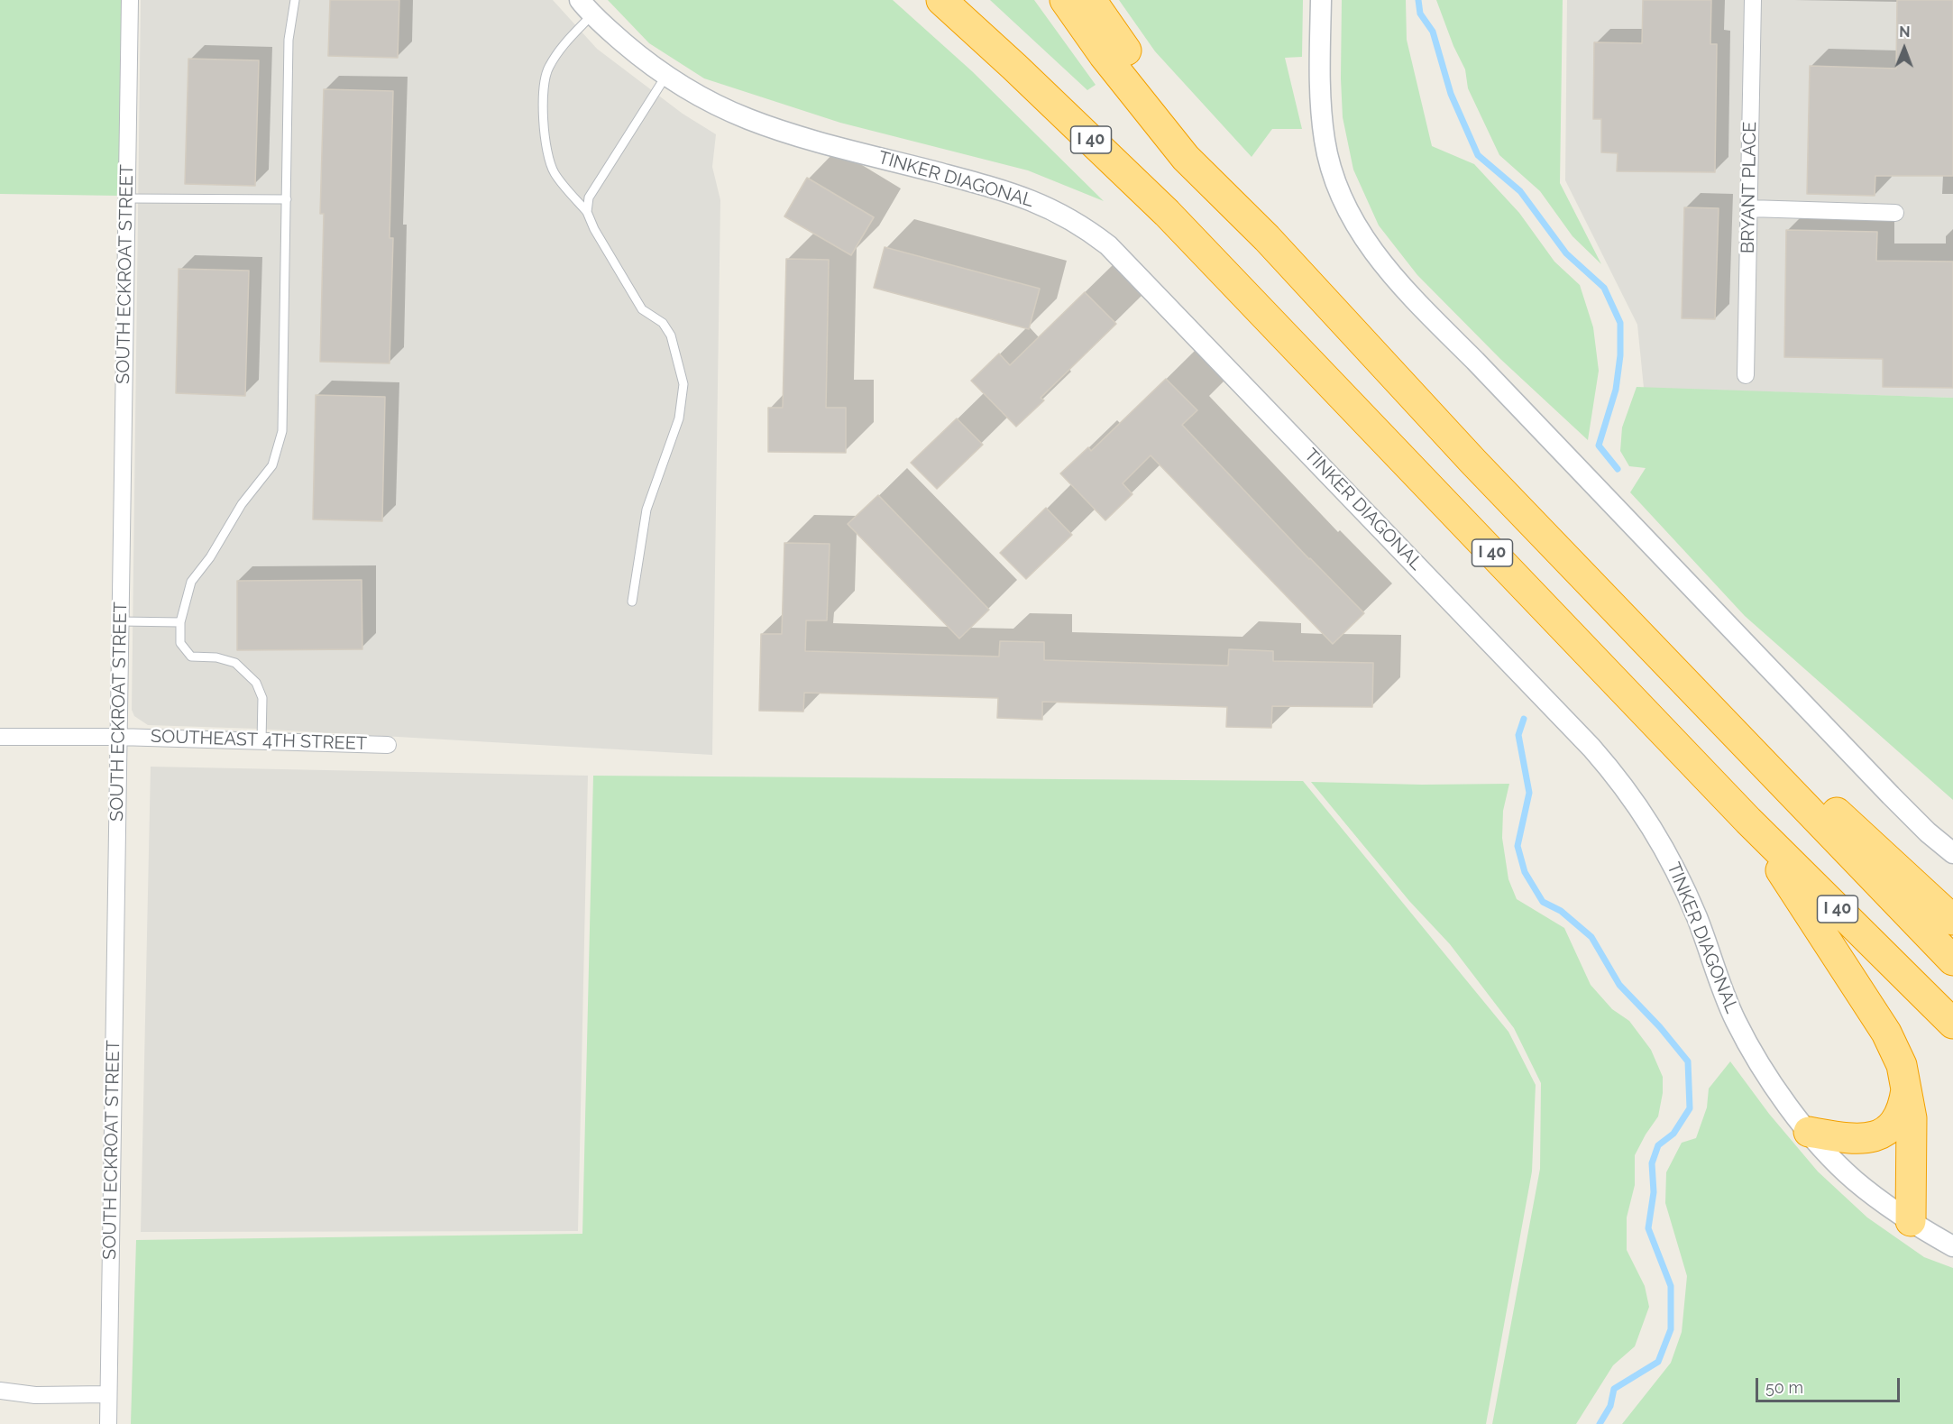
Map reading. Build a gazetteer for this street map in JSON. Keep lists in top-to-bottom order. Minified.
{"streets":{"highway":["I 40"],"street":["TINKER DIAGONAL","BRYANT PLACE","SOUTH ECKROAT STREET","SOUTHEAST 4TH STREET"]},"crossings":[["SOUTH ECKROAT STREET","SOUTHEAST 4TH STREET"]],"scale_bar":"50 m","north":"top"}
